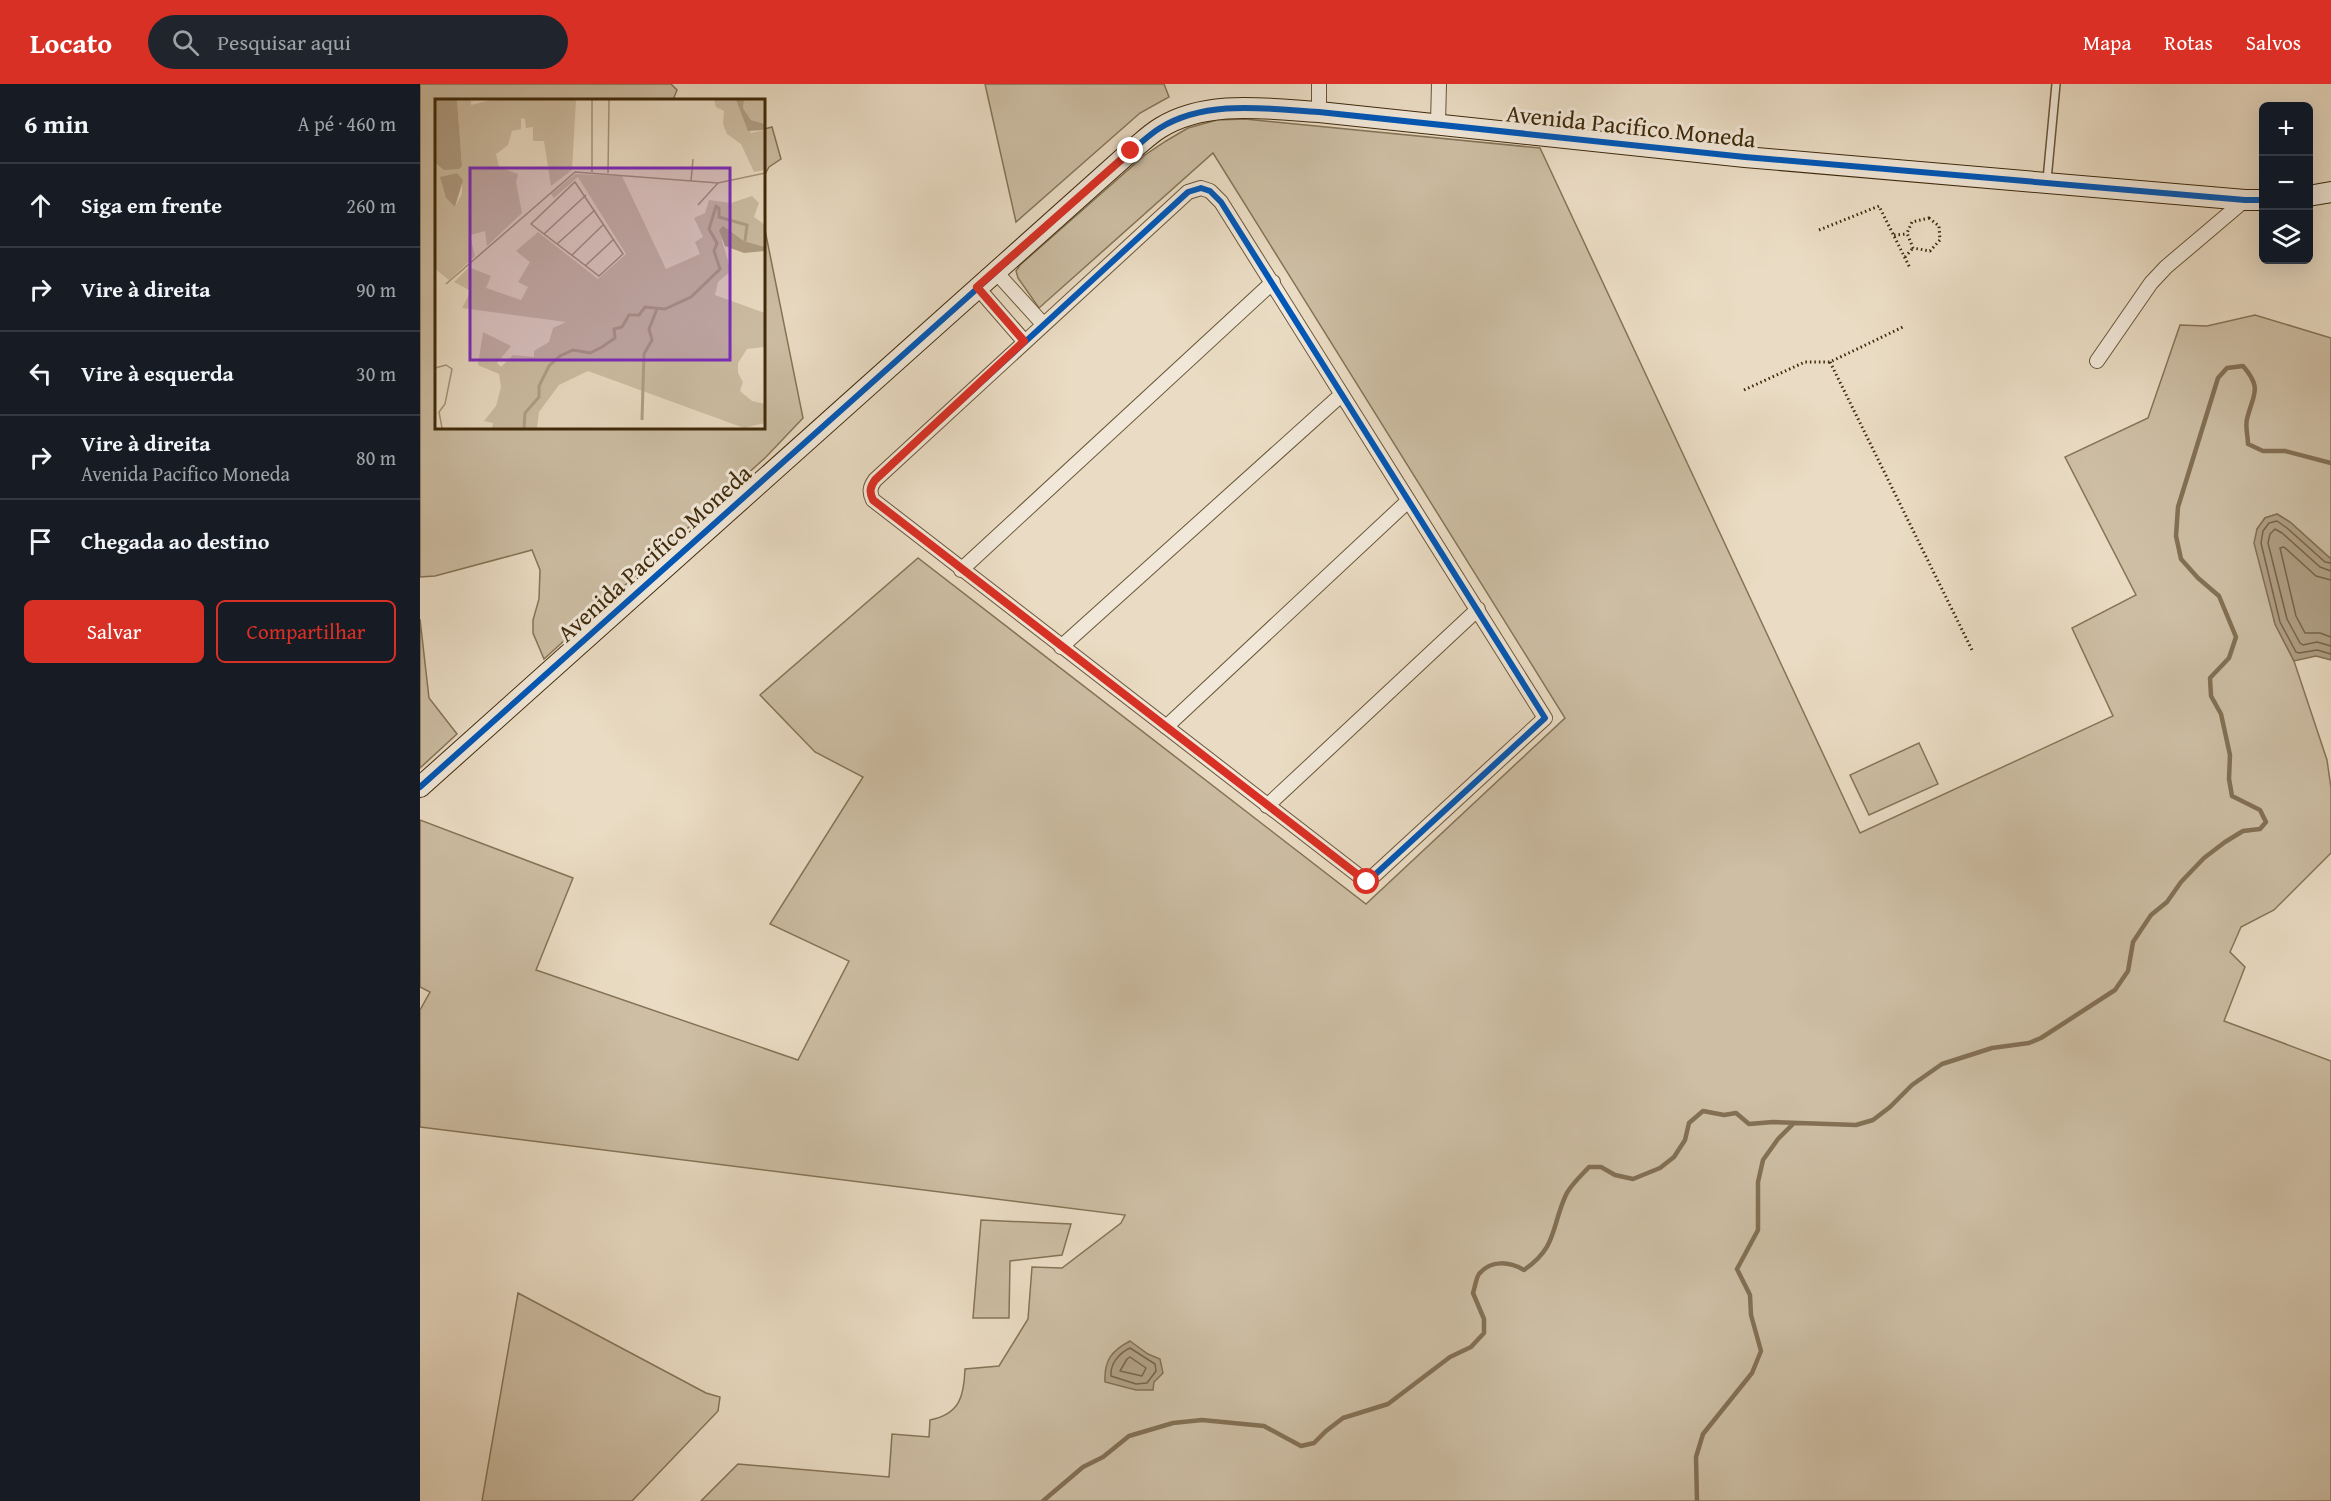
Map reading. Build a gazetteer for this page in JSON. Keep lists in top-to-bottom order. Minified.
{"streets":{"street":["Avenida Pacifico Moneda"]},"page":{"header":"Locato","search":"Pesquisar aqui","nav":["Mapa","Rotas","Salvos"],"heading":["6 min","A pé · 460 m"],"map_buttons":["+","−"],"list":[["Siga em frente","260 m"],["Vire à direita","90 m"],["Vire à esquerda","30 m"],["Vire à direita","Avenida Pacifico Moneda","80 m"],"Chegada ao destino"],"buttons":["Salvar","Compartilhar"]}}
